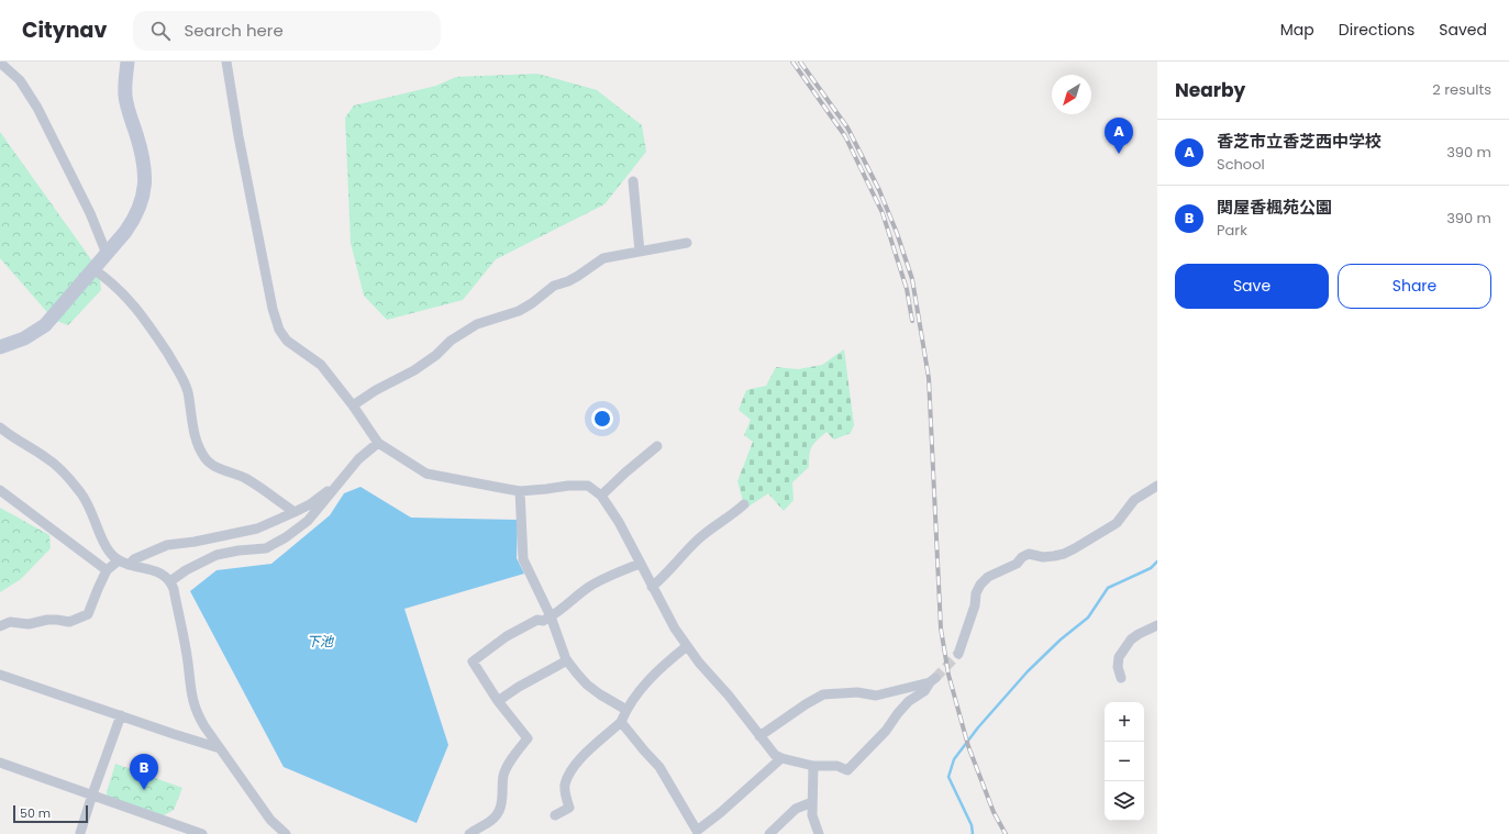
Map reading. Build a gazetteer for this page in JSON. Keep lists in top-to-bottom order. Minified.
{"water":["下池"],"scale_bar":"50 m","north":"bottom left","page":{"header":"Citynav","search":"Search here","nav":["Map","Directions","Saved"],"heading":["Nearby","2 results"],"pins":["A","B"],"list":[{"mark":"A","name":"香芝市立香芝西中学校","note":"School","value":"390 m"},{"mark":"B","name":"関屋香楓苑公園","note":"Park","value":"390 m"}],"buttons":["Save","Share"],"map_buttons":["+","−"],"scale":"50 m"}}
